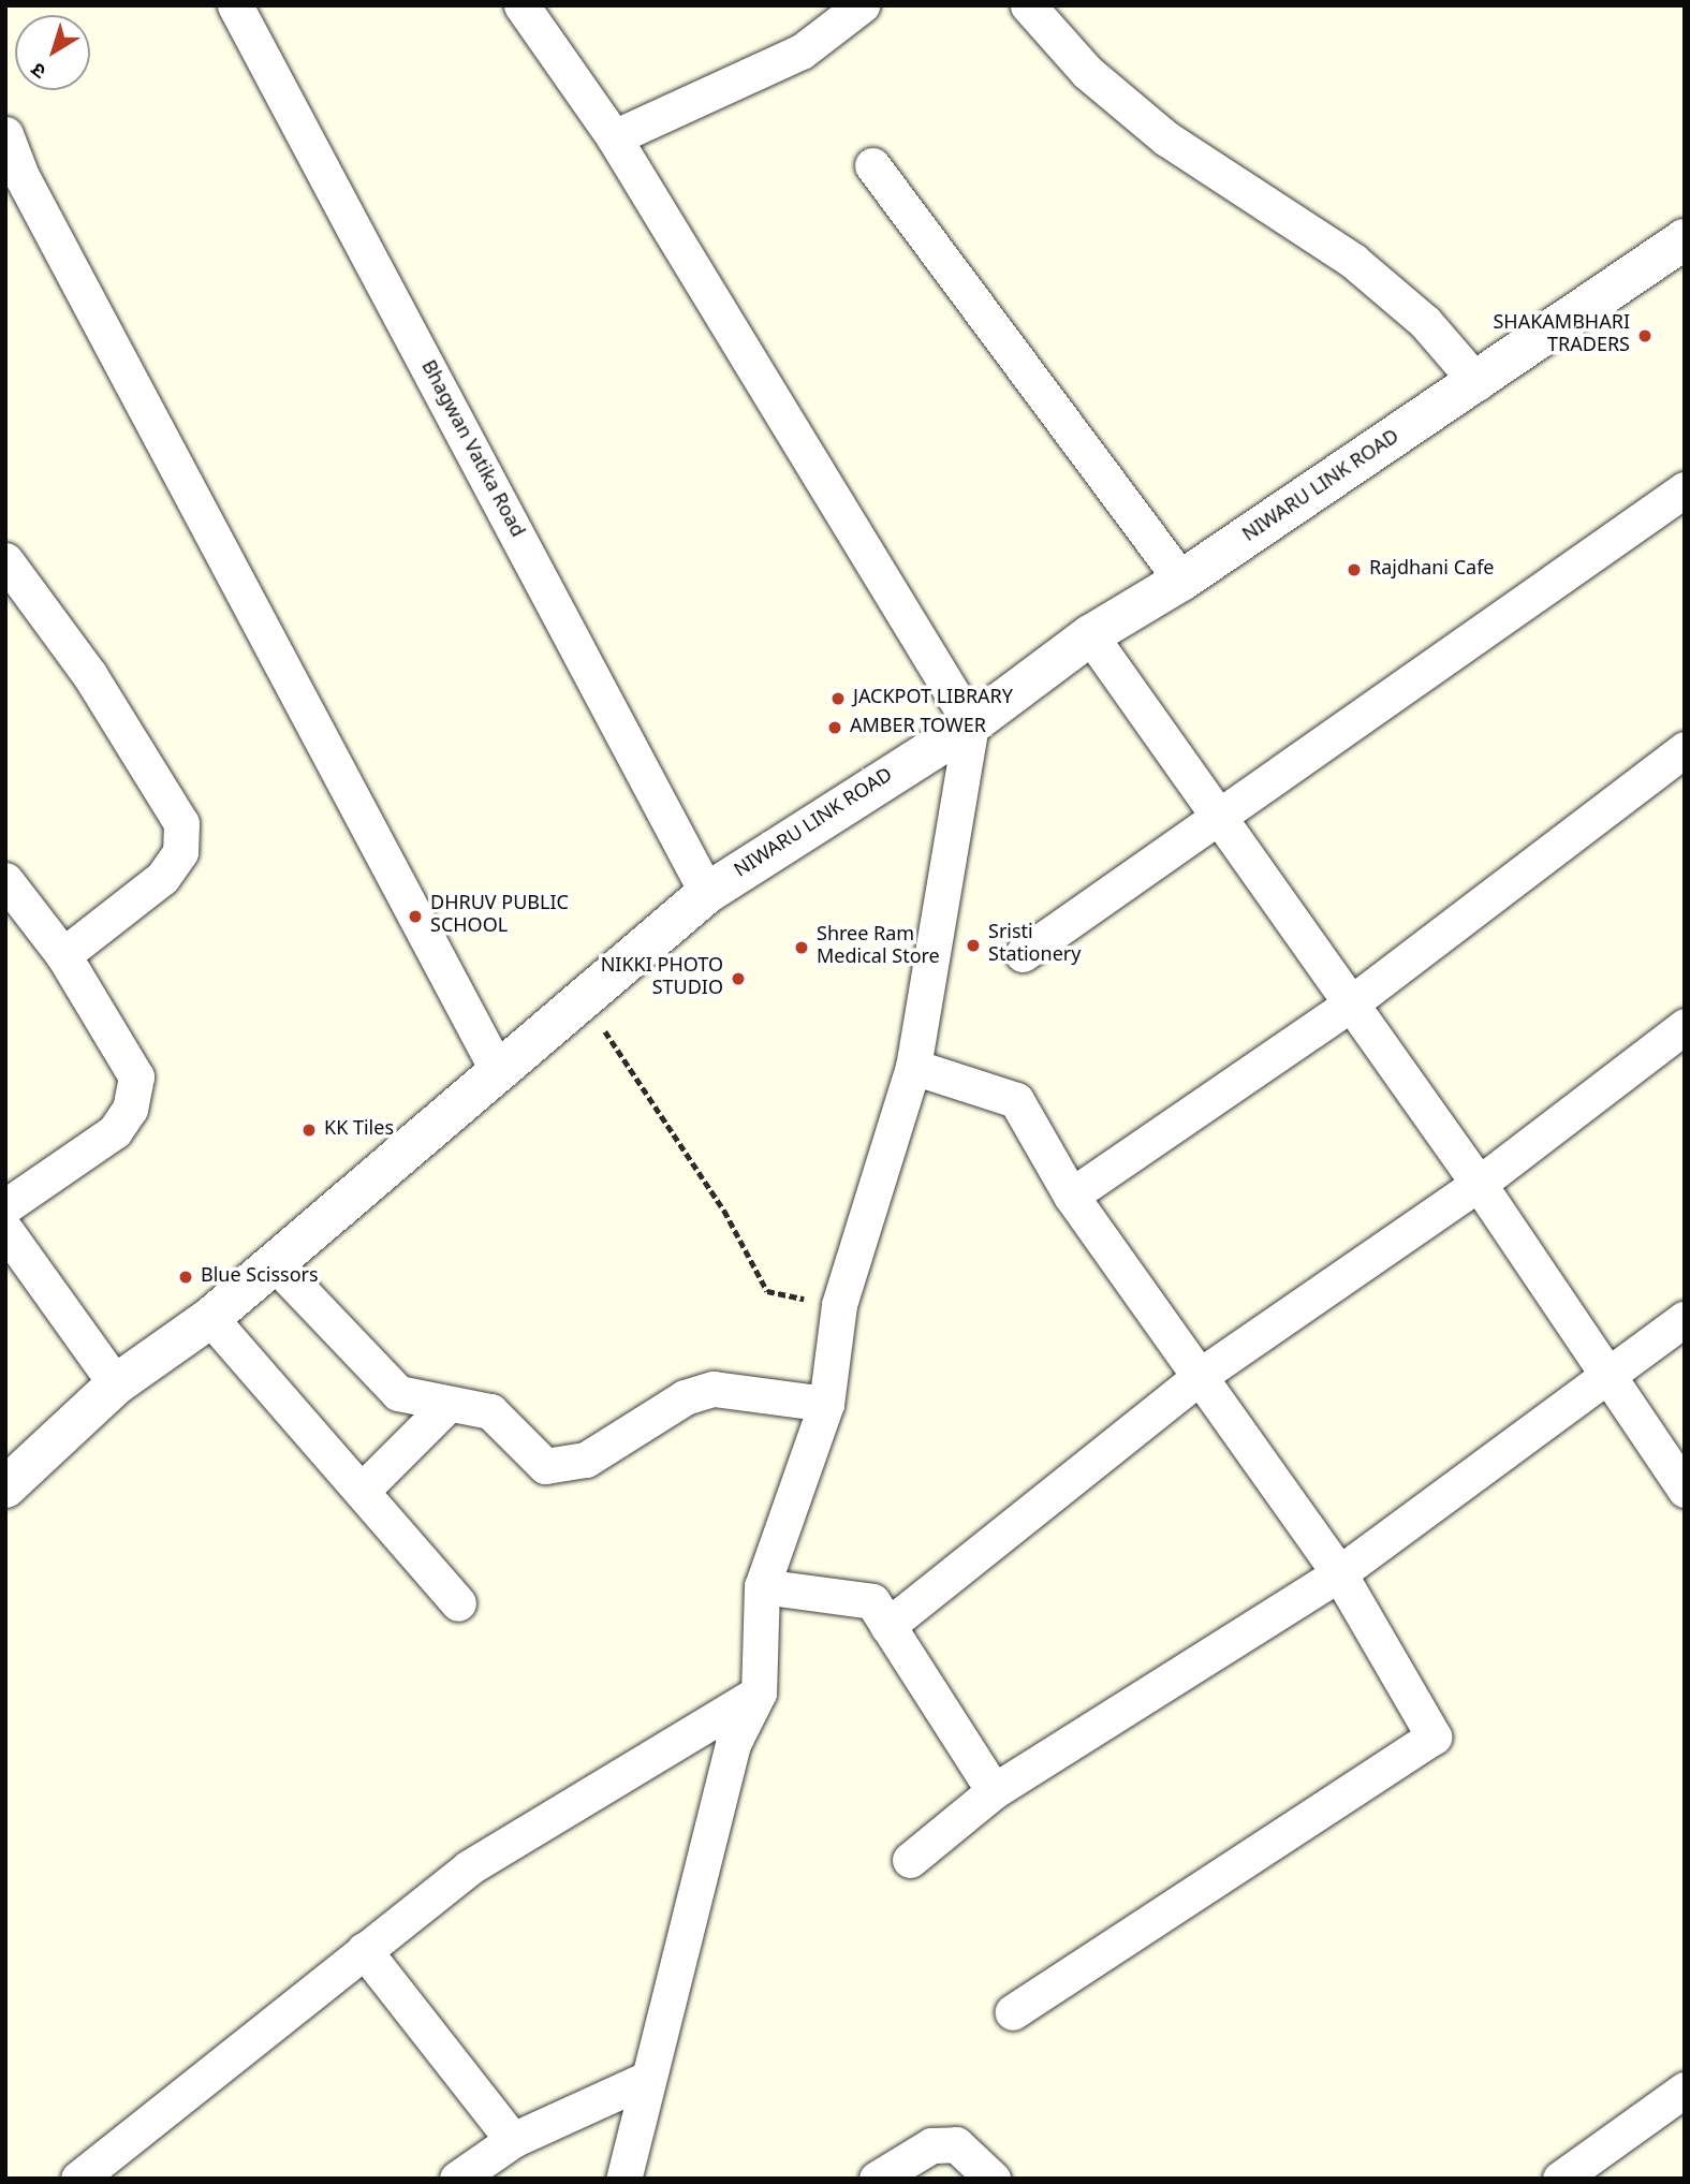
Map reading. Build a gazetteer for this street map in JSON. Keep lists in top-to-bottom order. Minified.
{"streets":{"street":["Bhagwan Vatika Road","NIWARU LINK ROAD"]},"crossings":[["Bhagwan Vatika Road","NIWARU LINK ROAD"]],"places":["SHAKAMBHARI TRADERS","Rajdhani Cafe","JACKPOT LIBRARY","AMBER TOWER","DHRUV PUBLIC SCHOOL","Sristi Stationery","Shree Ram Medical Store","NIKKI PHOTO STUDIO","KK Tiles","Blue Scissors"],"north":"bottom left"}
